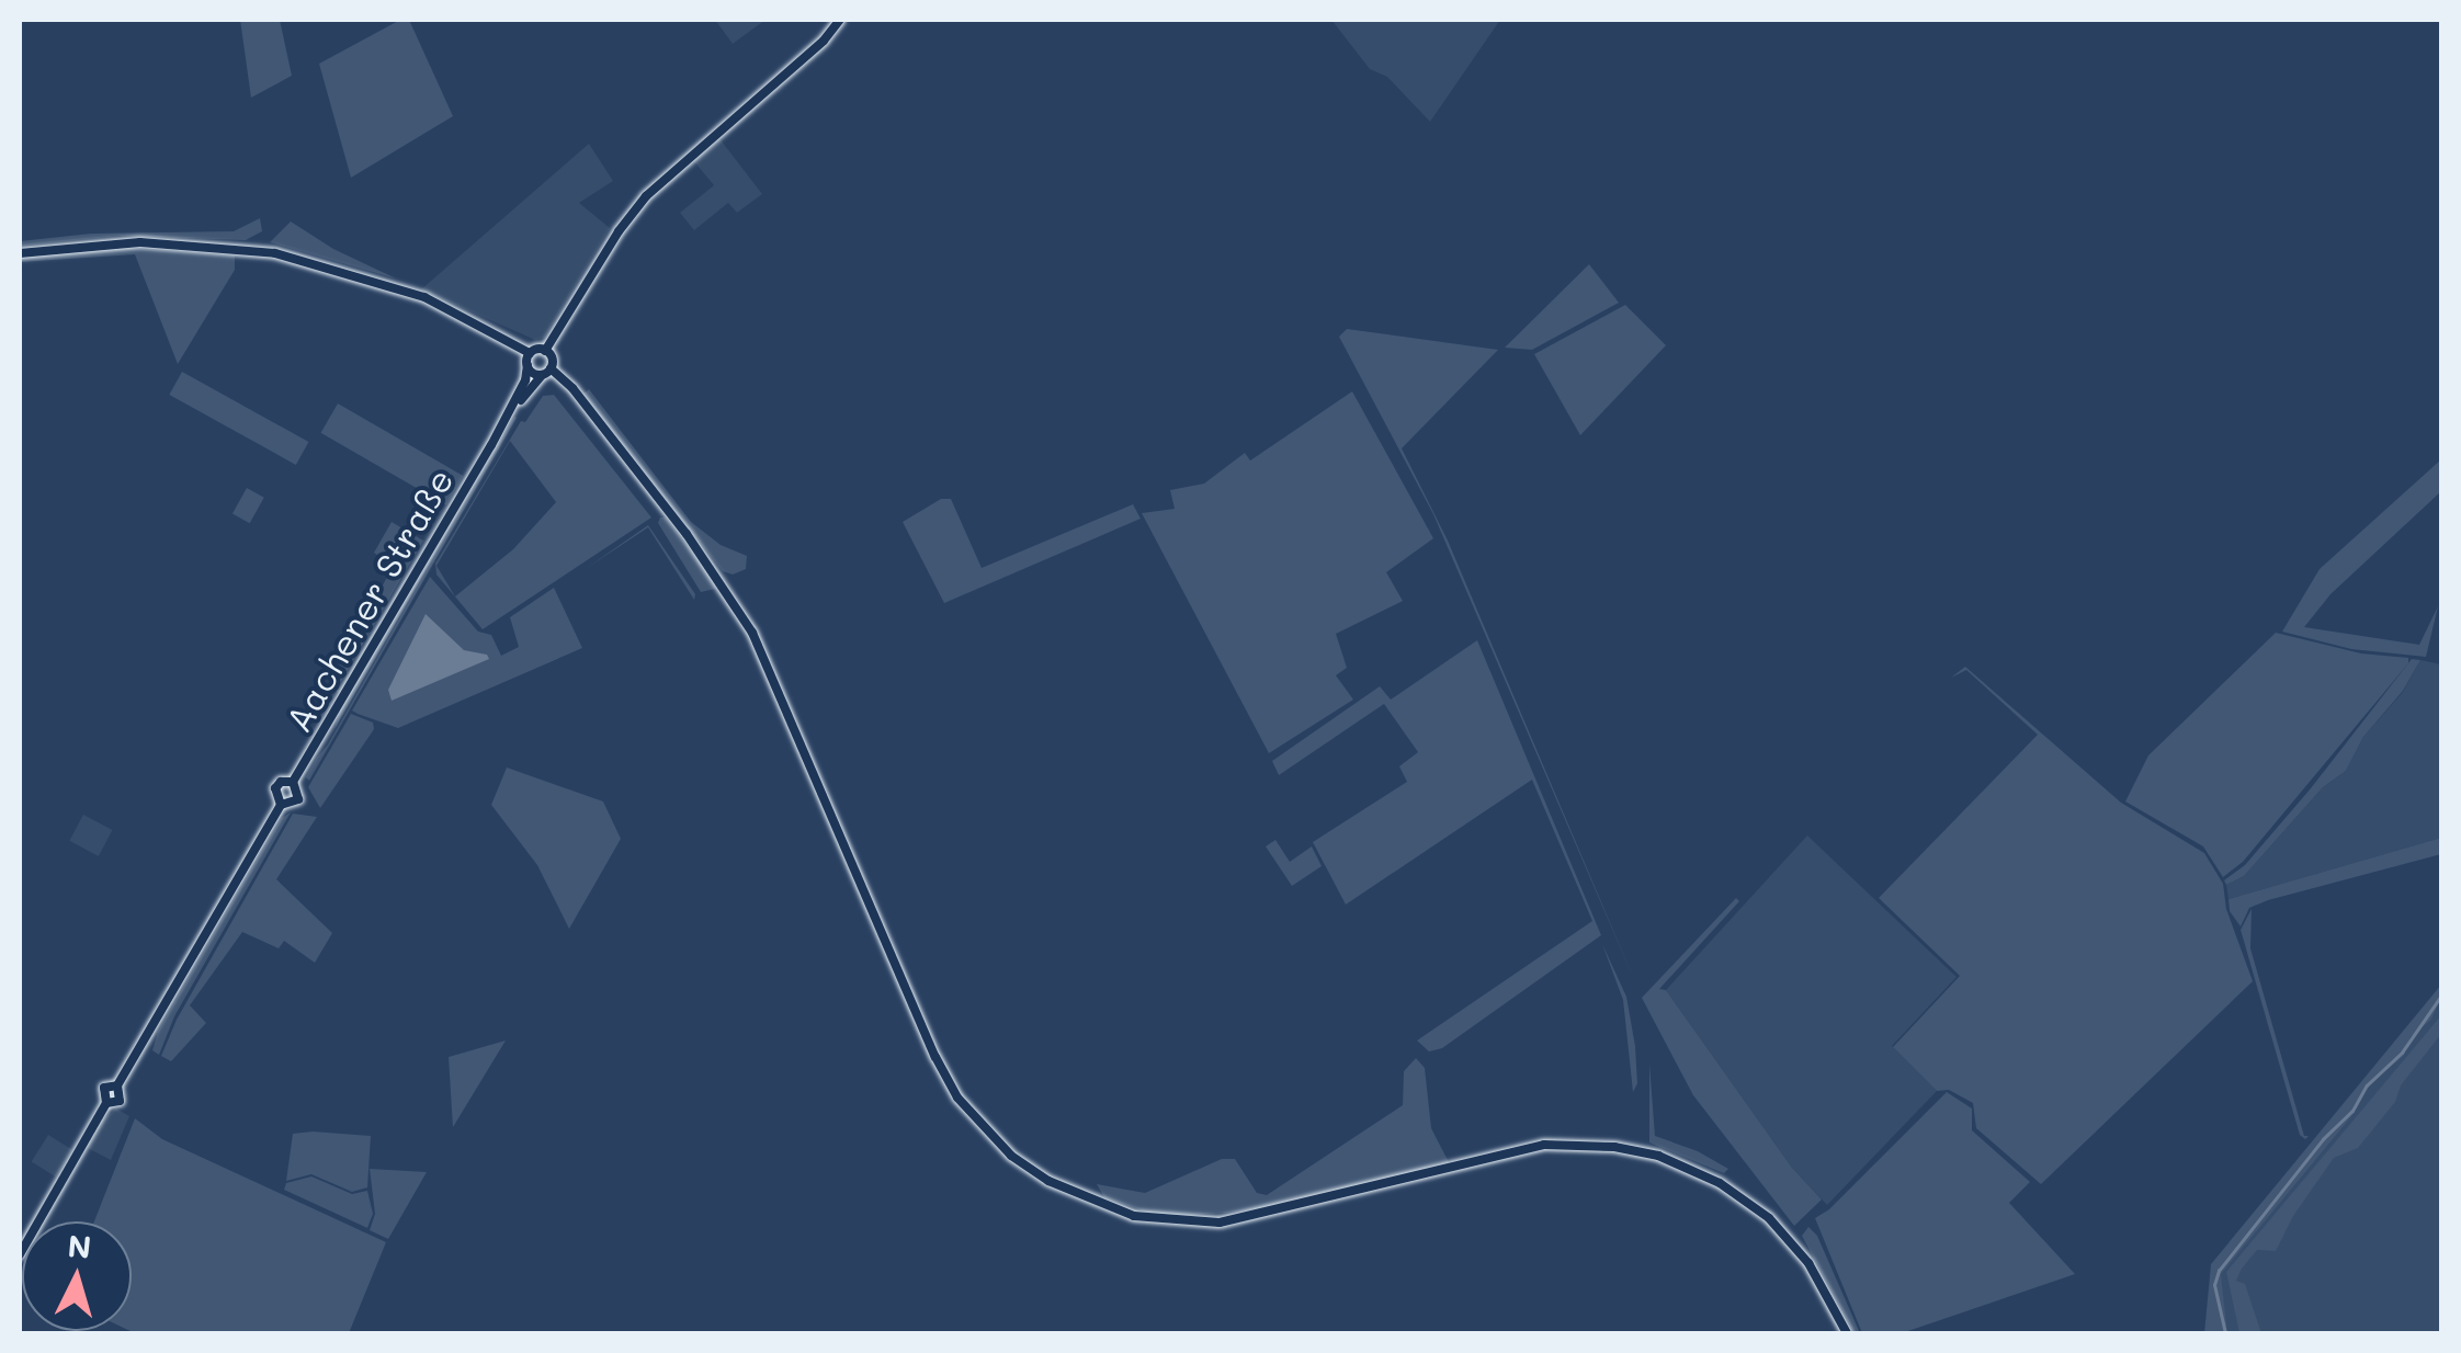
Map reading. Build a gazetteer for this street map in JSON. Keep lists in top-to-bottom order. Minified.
{"streets":{"main road":["Aachener Straße"]},"north":"top"}
